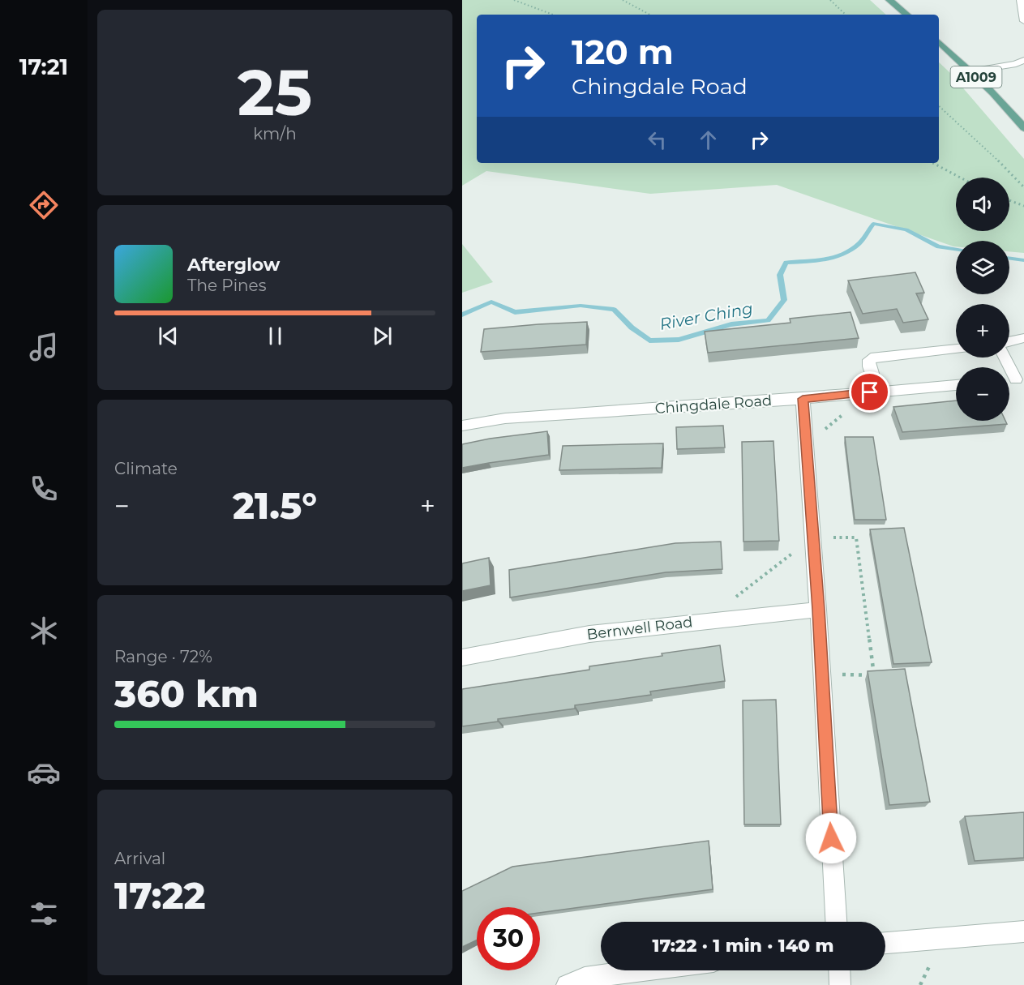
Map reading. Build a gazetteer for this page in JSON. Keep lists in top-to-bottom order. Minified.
{"streets":{"main road":["A1009"],"street":["Chingdale Road","Bernwell Road"]},"water":["River Ching"],"page":{"tabs":"17:21","tile":[["25","km/h"],"Climate",["Range · 72%","360 km"],["Arrival","17:22"]],"turn":["120 m","Chingdale Road"],"map_buttons":["+","−"],"song":["Afterglow","The Pines"],"heat":["−","21.5°","+"],"limit":"30","trip":"17:22 · 1 min · 140 m"}}
